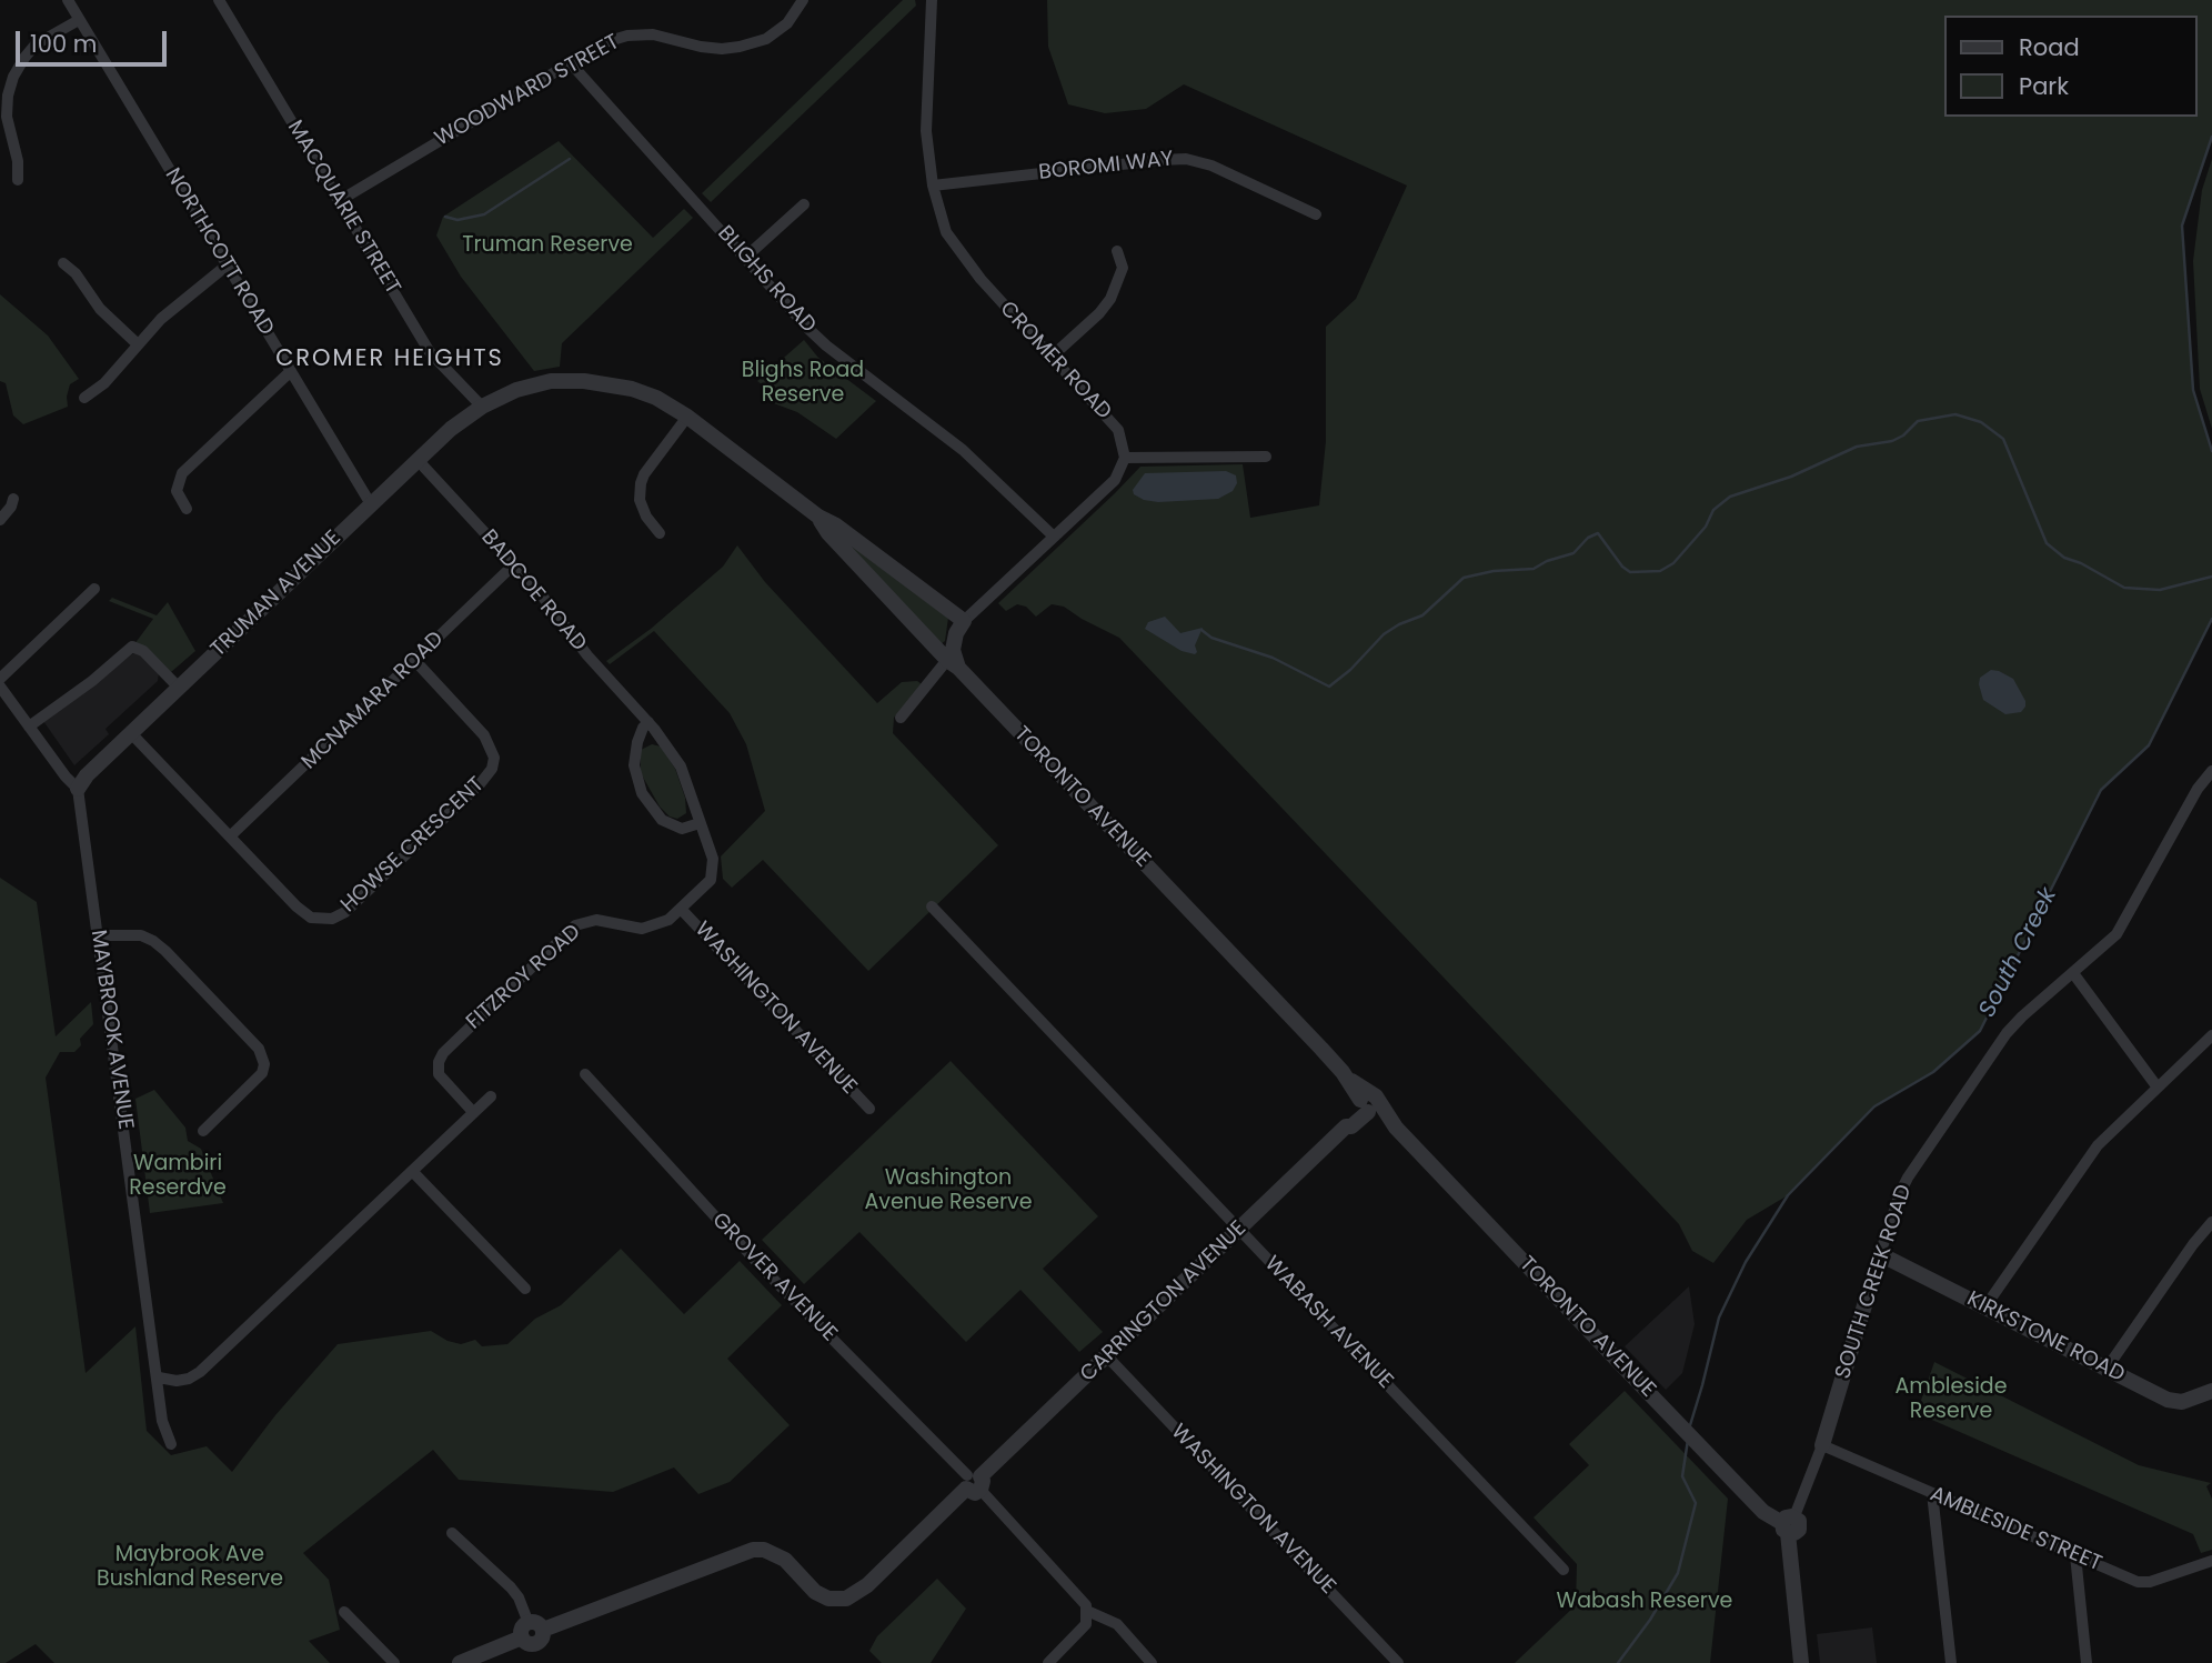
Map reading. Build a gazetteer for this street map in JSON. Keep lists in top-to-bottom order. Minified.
{"streets":{"street":["WOODWARD STREET","BOROMI WAY","MACQUARIE STREET","NORTHCOTT ROAD","BLIGHS ROAD","CROMER ROAD","BADCOE ROAD","TRUMAN AVENUE","MCNAMARA ROAD","TORONTO AVENUE","HOWSE CRESCENT","FITZROY ROAD","WASHINGTON AVENUE","MAYBROOK AVENUE","GROVER AVENUE","SOUTH CREEK ROAD","CARRINGTON AVENUE","WABASH AVENUE","KIRKSTONE ROAD","AMBLESIDE STREET"]},"crossings":[["WOODWARD STREET","MACQUARIE STREET"],["WOODWARD STREET","BLIGHS ROAD"],["BOROMI WAY","CROMER ROAD"],["MACQUARIE STREET","TRUMAN AVENUE"],["MACQUARIE STREET","TORONTO AVENUE"],["NORTHCOTT ROAD","TRUMAN AVENUE"],["BADCOE ROAD","TRUMAN AVENUE"],["BADCOE ROAD","MCNAMARA ROAD"],["BADCOE ROAD","FITZROY ROAD"],["BADCOE ROAD","WASHINGTON AVENUE"],["TRUMAN AVENUE","TORONTO AVENUE"],["TRUMAN AVENUE","HOWSE CRESCENT"],["TRUMAN AVENUE","MAYBROOK AVENUE"],["MCNAMARA ROAD","HOWSE CRESCENT"],["TORONTO AVENUE","SOUTH CREEK ROAD"],["TORONTO AVENUE","CARRINGTON AVENUE"],["FITZROY ROAD","WASHINGTON AVENUE"],["WASHINGTON AVENUE","CARRINGTON AVENUE"],["GROVER AVENUE","CARRINGTON AVENUE"],["SOUTH CREEK ROAD","KIRKSTONE ROAD"],["SOUTH CREEK ROAD","AMBLESIDE STREET"],["CARRINGTON AVENUE","WABASH AVENUE"]],"districts":["CROMER HEIGHTS"],"water":["South Creek"],"parks":["Truman Reserve","Blighs Road Reserve","Wambiri Reserdve","Washington Avenue Reserve","Ambleside Reserve","Maybrook Ave Bushland Reserve","Wabash Reserve"],"legend":["Road","Park"],"scale_bar":"100 m"}
